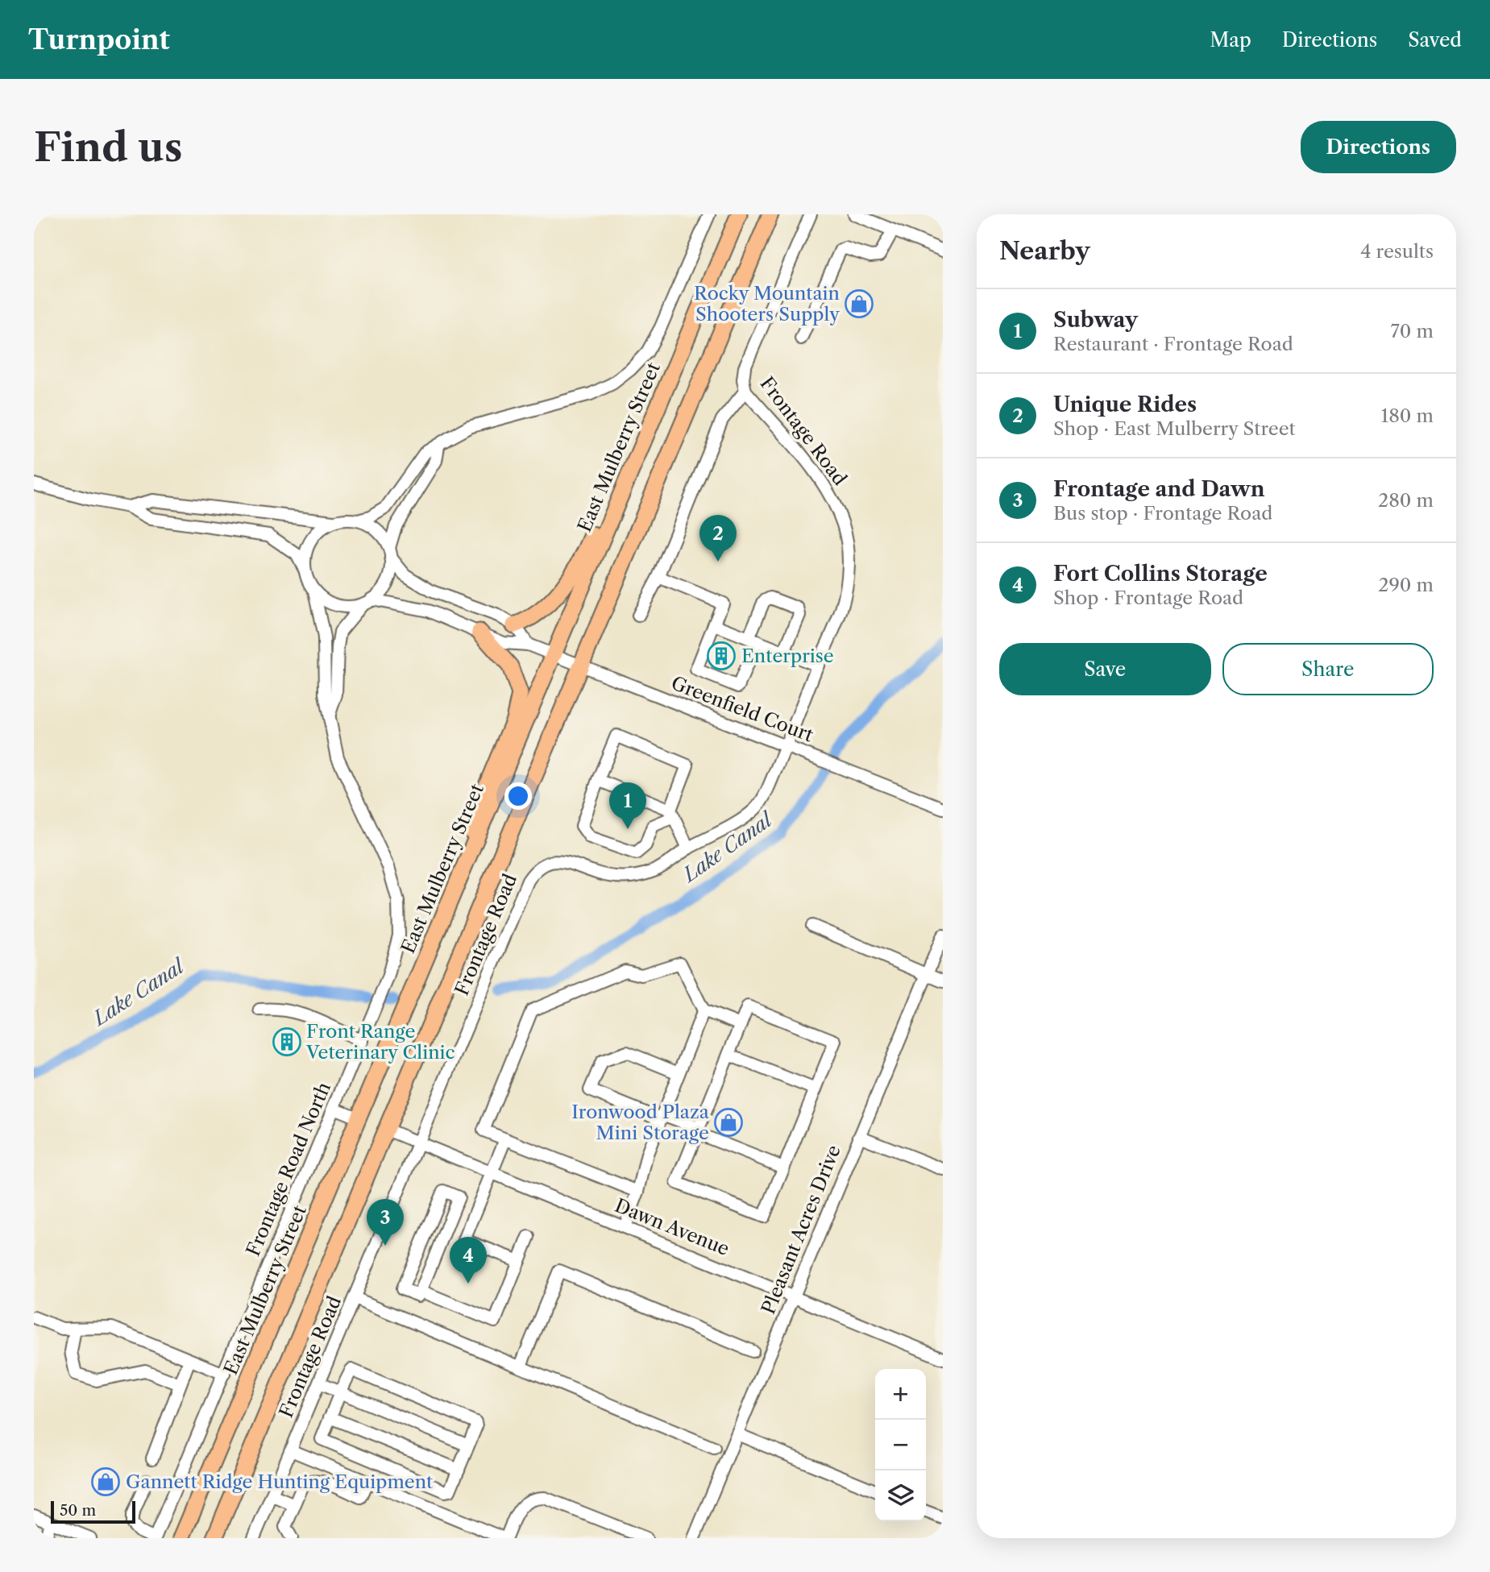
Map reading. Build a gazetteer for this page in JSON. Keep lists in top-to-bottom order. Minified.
{"streets":{"highway":["East Mulberry Street"],"street":["Frontage Road","Greenfield Court","Frontage Road North","Dawn Avenue","Pleasant Acres Drive"]},"crossings":[["Frontage Road","Greenfield Court"],["Frontage Road","Dawn Avenue"],["East Mulberry Street","Greenfield Court"],["Greenfield Court","Frontage Road North"],["Dawn Avenue","Pleasant Acres Drive"]],"water":["Lake Canal"],"places":{"shop":["Rocky Mountain Shooters Supply","Ironwood Plaza Mini Storage","Gannett Ridge Hunting Equipment"],"building":["Enterprise","Front Range Veterinary Clinic"]},"scale_bar":"50 m","page":{"header":"Turnpoint","nav":["Map","Directions","Saved"],"buttons":["Directions",["Save","Share"]],"title":"Find us","heading":["Nearby","4 results"],"list":[{"mark":"1","name":"Subway","note":"Restaurant · Frontage Road","value":"70 m"},{"mark":"2","name":"Unique Rides","note":"Shop · East Mulberry Street","value":"180 m"},{"mark":"3","name":"Frontage and Dawn","note":"Bus stop · Frontage Road","value":"280 m"},{"mark":"4","name":"Fort Collins Storage","note":"Shop · Frontage Road","value":"290 m"}],"pins":["2","1","3","4"],"map_buttons":["+","−"],"scale":"50 m"}}
